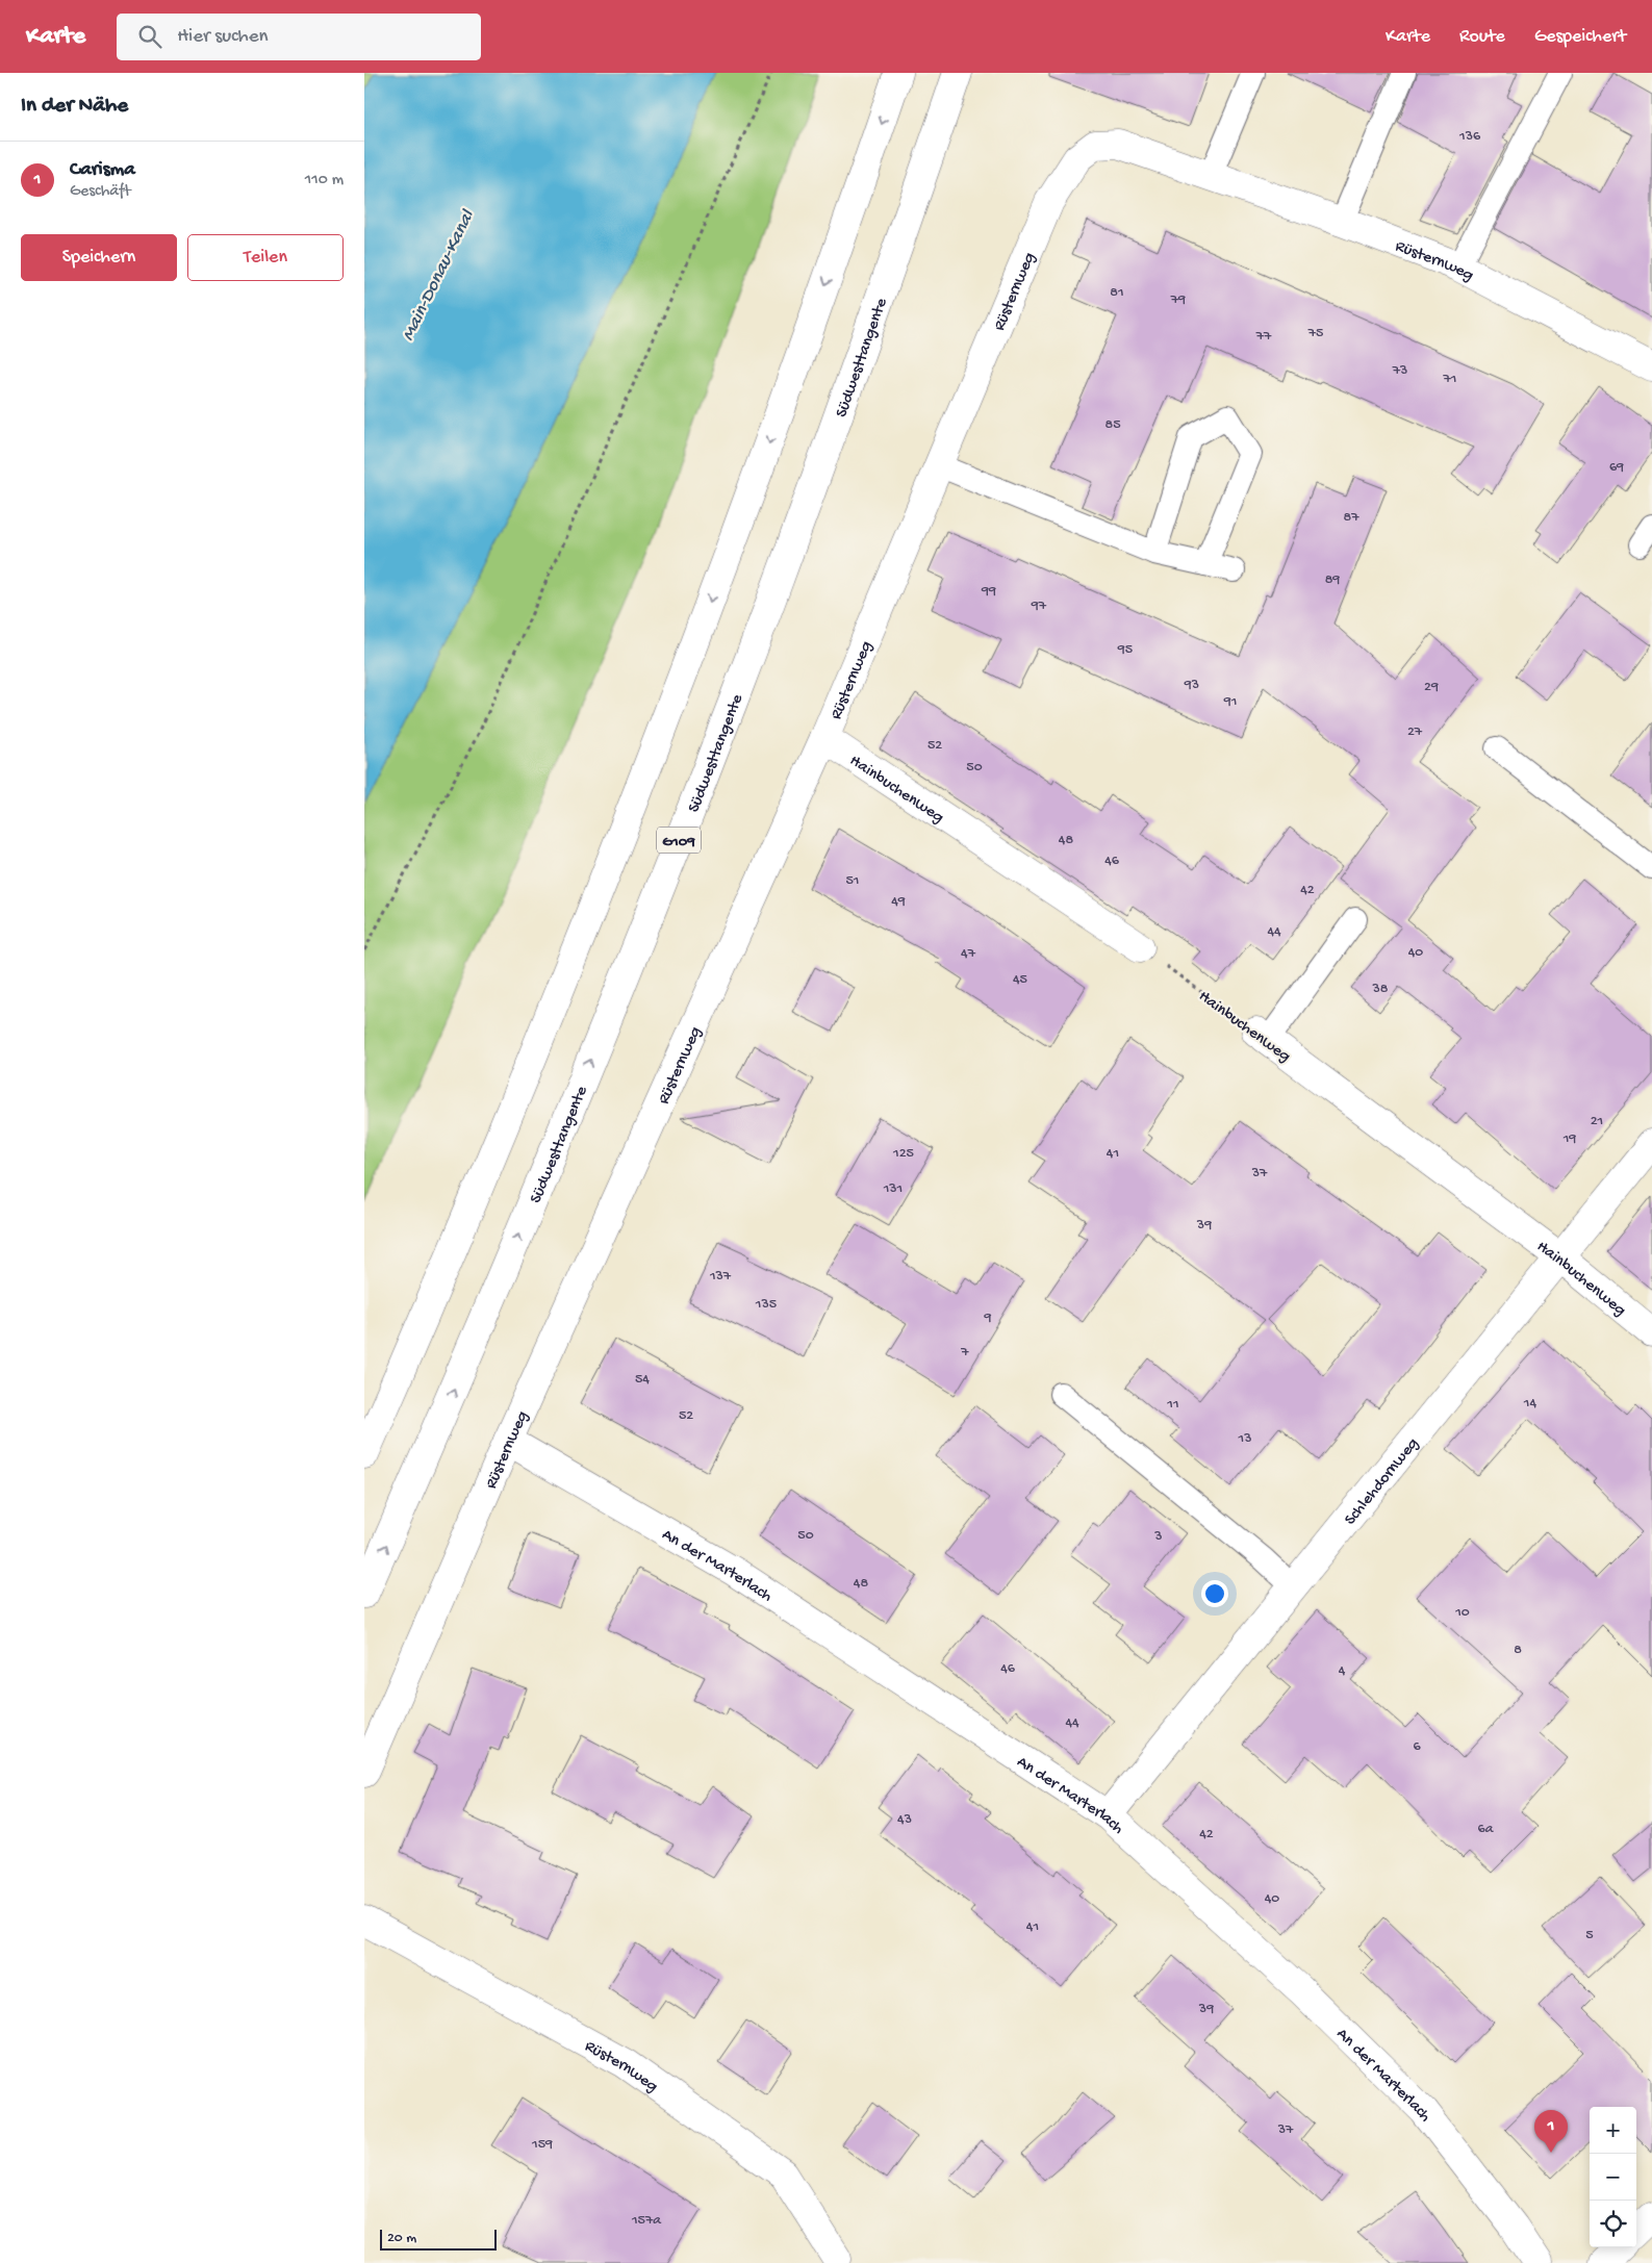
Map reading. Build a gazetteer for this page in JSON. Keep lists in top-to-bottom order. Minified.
{"streets":{"main road":["Rüsternweg","Südwesttangente","Hainbuchenweg","G109","Schlehdornweg","An der Marterlach"]},"crossings":[["Rüsternweg","Hainbuchenweg"],["Rüsternweg","An der Marterlach"],["Hainbuchenweg","Schlehdornweg"],["Schlehdornweg","An der Marterlach"]],"water":["Main-Donau-Kanal"],"house_numbers":["136","81","79","75","77","73","71","85","69","87","89","99","97","95","93","29","91","27","52","50","48","46","51","42","49","44","40","47","45","38","21","19","125","41","37","131","39","137","135","9","7","54","14","11","52","13","50","3","48","10","8","46","4","44","6","43","6a","42","40","41","5","39","37","159","157a"],"scale_bar":"20 m","page":{"header":"Karte","search":"Hier suchen","nav":["Karte","Route","Gespeichert"],"heading":"In der Nähe","list":[{"mark":"1","name":"Carisma","note":"Geschäft","value":"110 m"}],"buttons":["Speichern","Teilen"],"map_buttons":["+","−"],"pins":"1","scale":"20 m"}}
